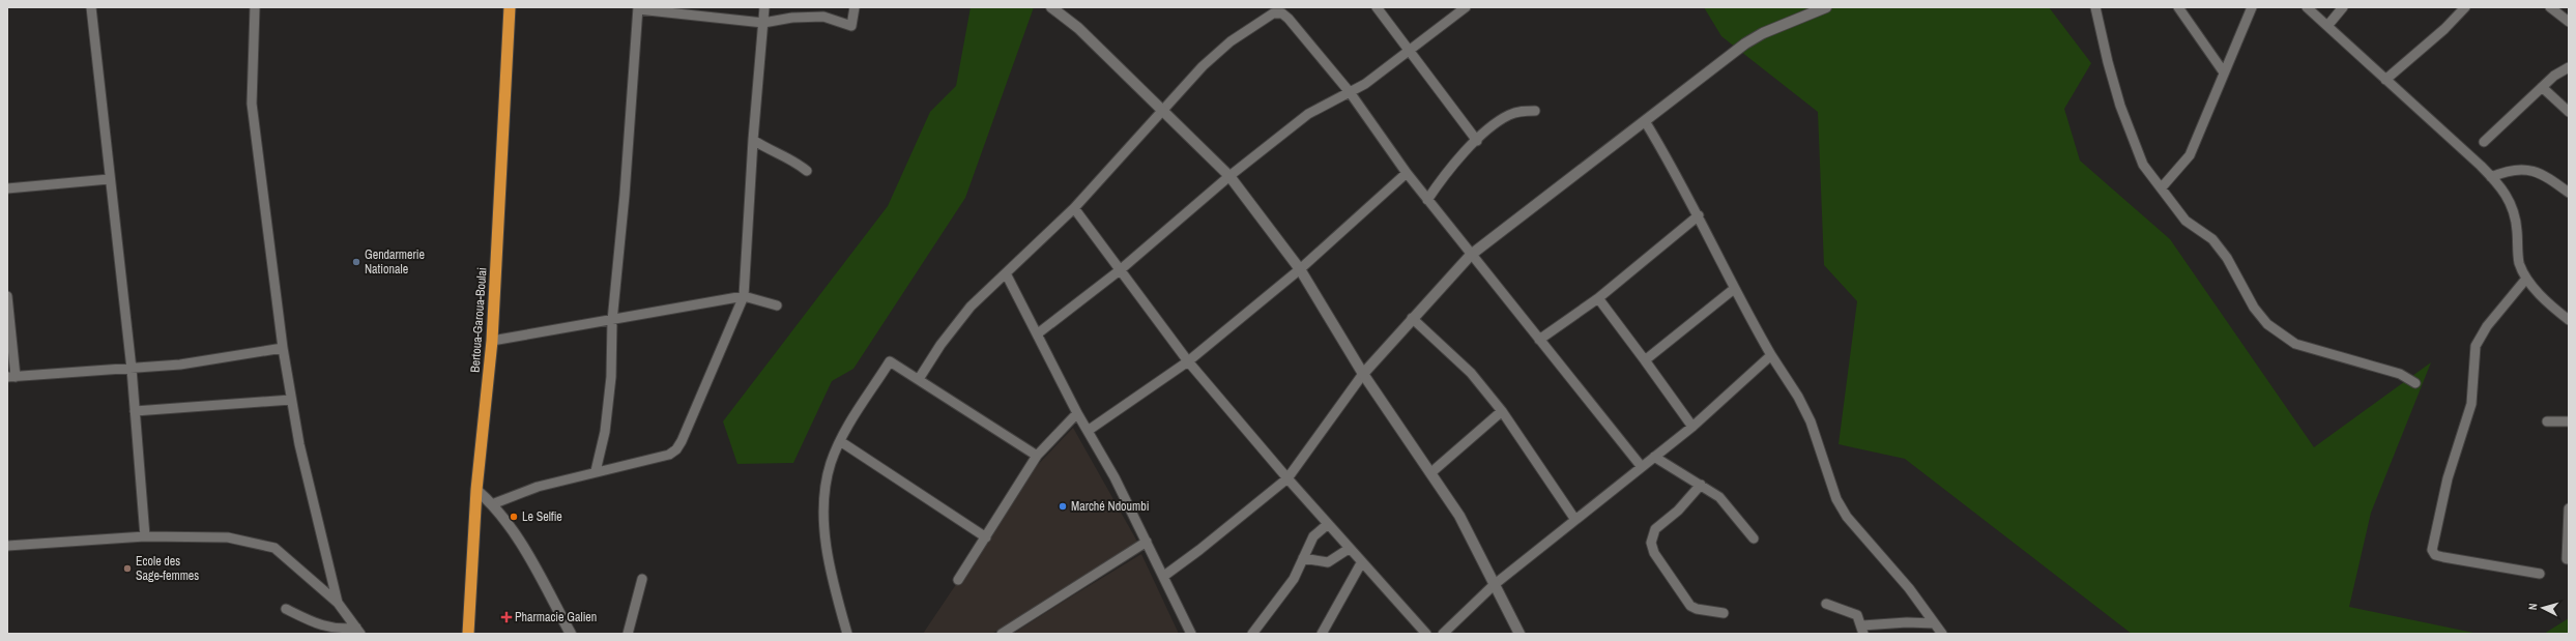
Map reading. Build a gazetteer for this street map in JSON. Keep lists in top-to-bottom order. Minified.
{"streets":{"highway":["Bertoua-Garoua-Boulai"]},"places":{"other":["Gendarmerie Nationale","Marché Ndoumbi","Le Selfie","Ecole des Sage-femmes"],"health":["Pharmacie Galien"]},"north":"left"}
